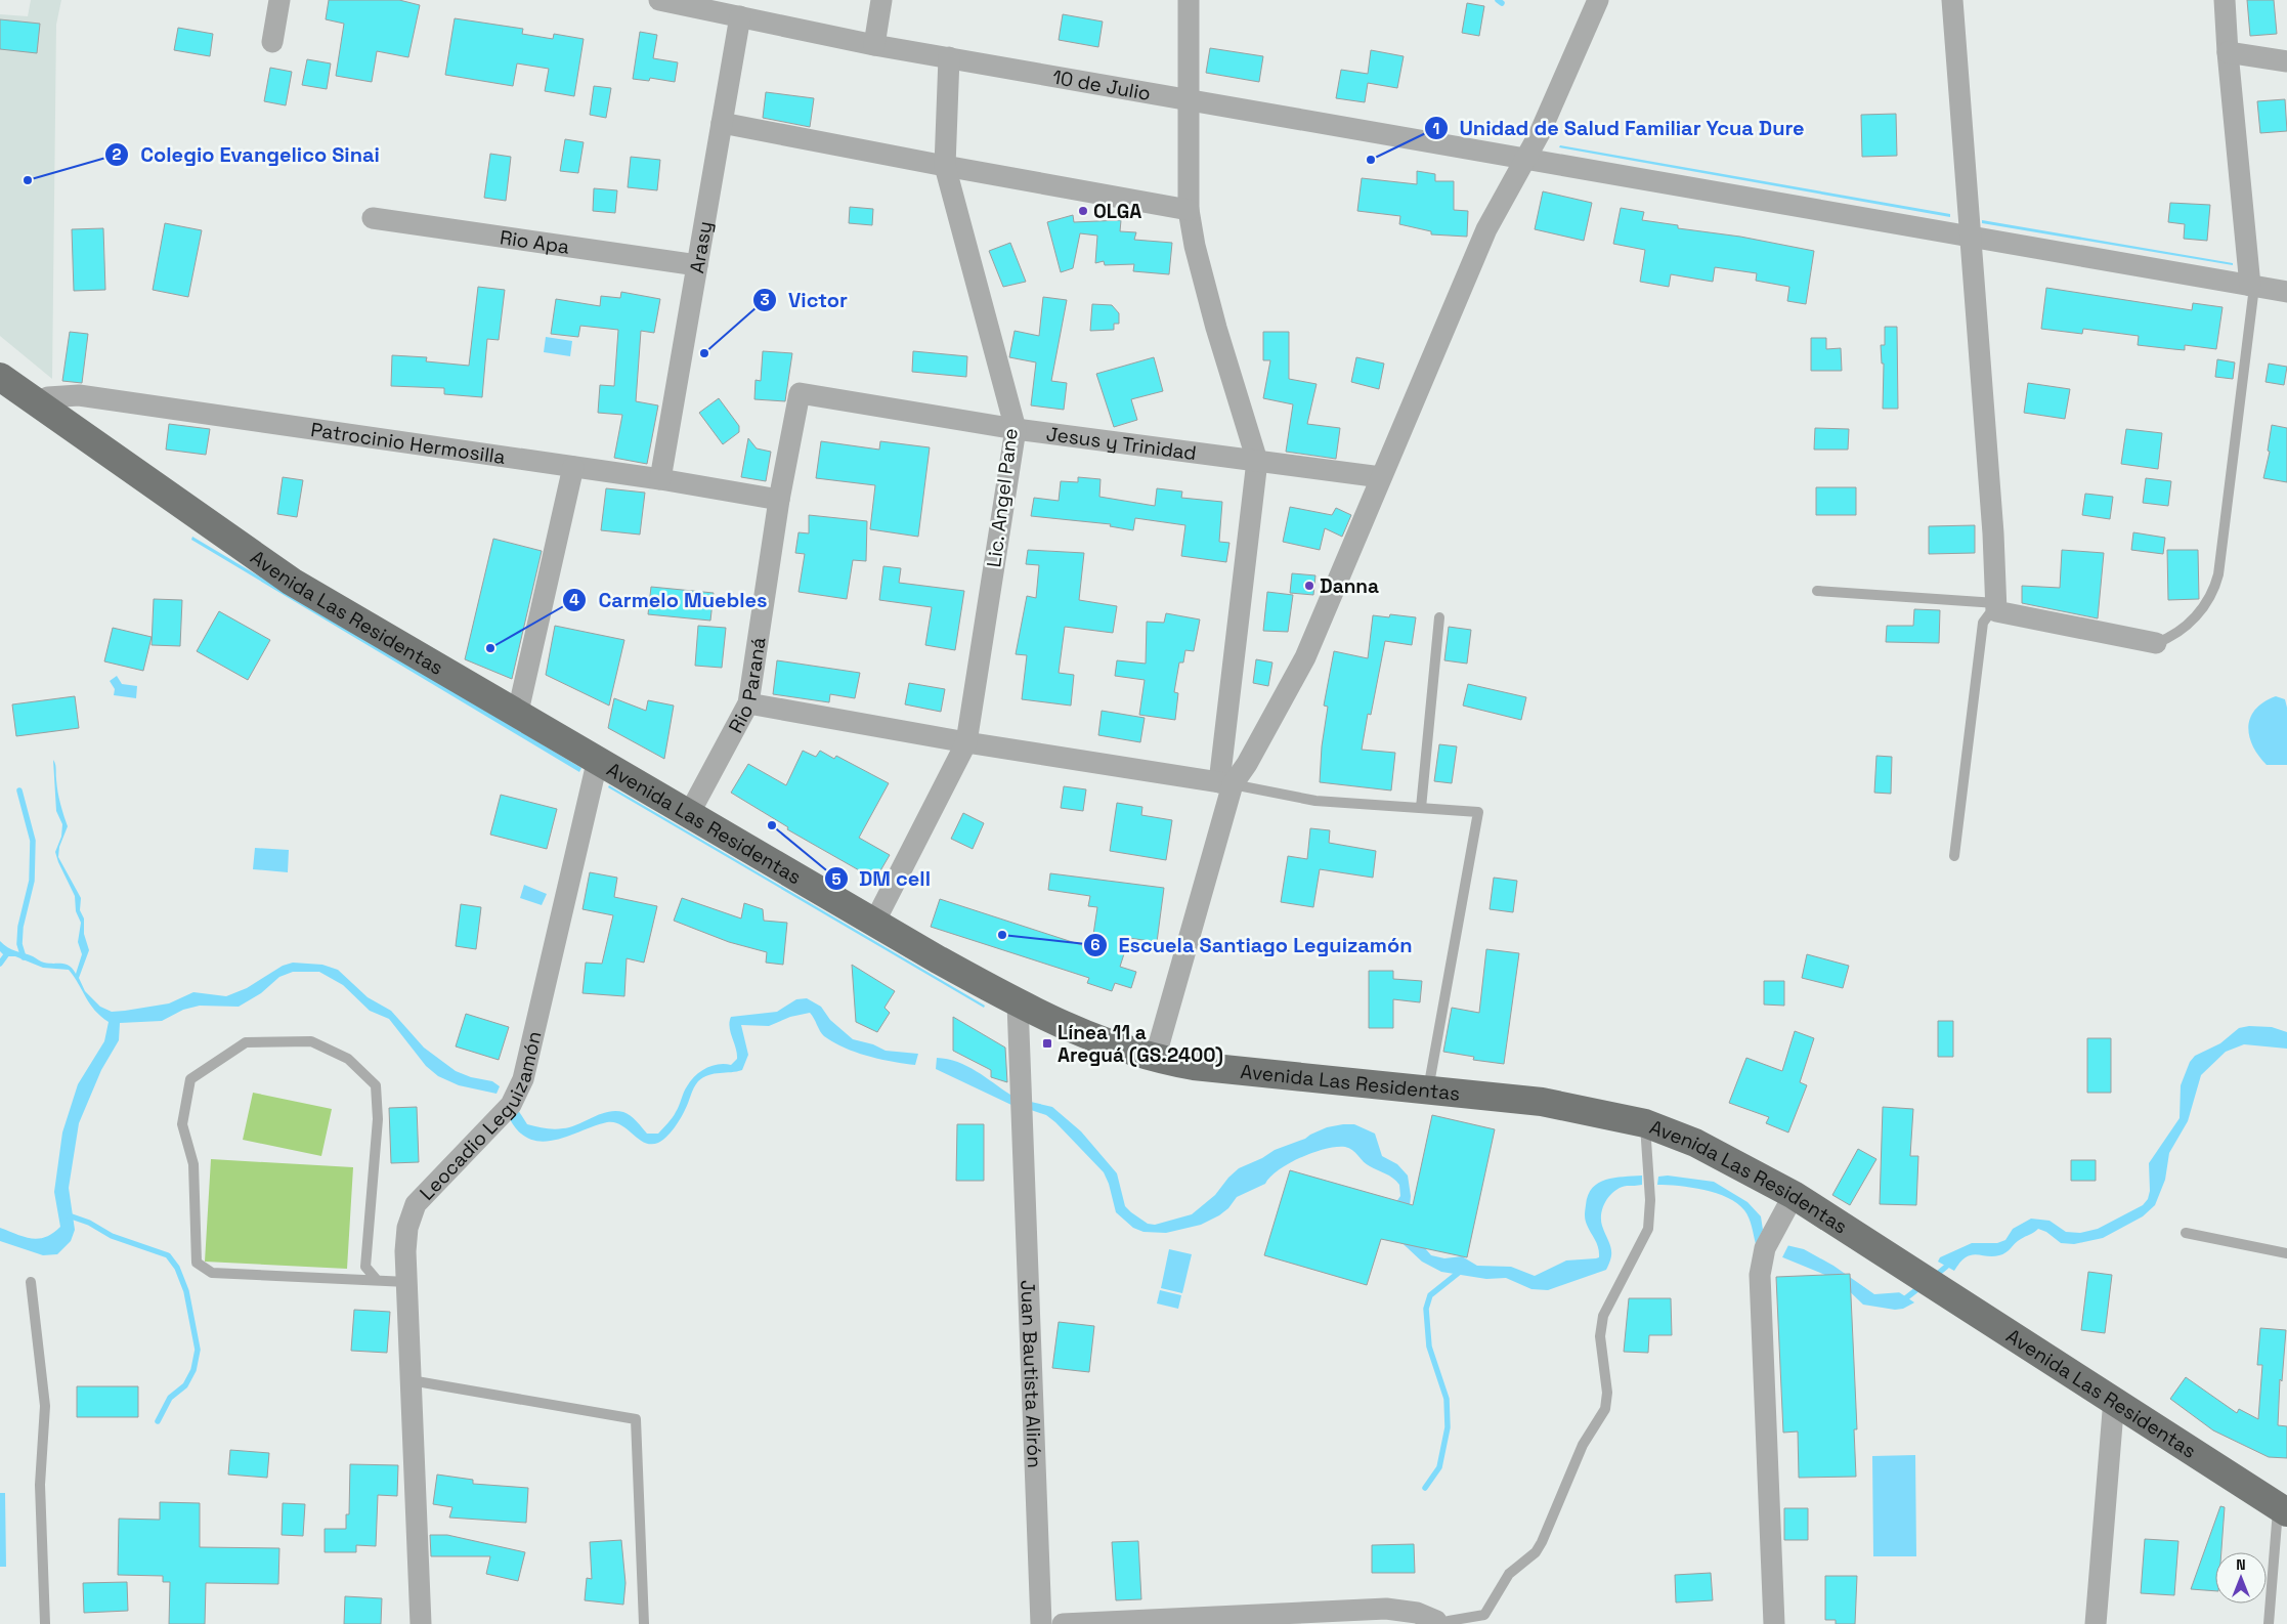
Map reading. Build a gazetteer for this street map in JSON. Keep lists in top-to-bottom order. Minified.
{"streets":{"main road":["Avenida Las Residentas"],"street":["10 de Julio","Rio Apa","Arasy","Patrocinio Hermosilla","Jesus y Trinidad","Lic. Angel Pane","Rio Paraná","Leocadio Leguizamón","Juan Bautista Alirón"]},"crossings":[["10 de Julio","Arasy"],["10 de Julio","Lic. Angel Pane"],["Rio Apa","Arasy"],["Arasy","Patrocinio Hermosilla"],["Patrocinio Hermosilla","Avenida Las Residentas"],["Patrocinio Hermosilla","Rio Paraná"],["Jesus y Trinidad","Lic. Angel Pane"],["Jesus y Trinidad","Rio Paraná"],["Lic. Angel Pane","Avenida Las Residentas"],["Avenida Las Residentas","Rio Paraná"],["Avenida Las Residentas","Leocadio Leguizamón"],["Avenida Las Residentas","Juan Bautista Alirón"]],"places":{"other":["Unidad de Salud Familiar Ycua Dure","Colegio Evangelico Sinai","OLGA","Victor","Danna","Carmelo Muebles","DM cell","Escuela Santiago Leguizamón"],"transit":["Línea 11 a Areguá (GS.2400)"]},"north":"top"}
